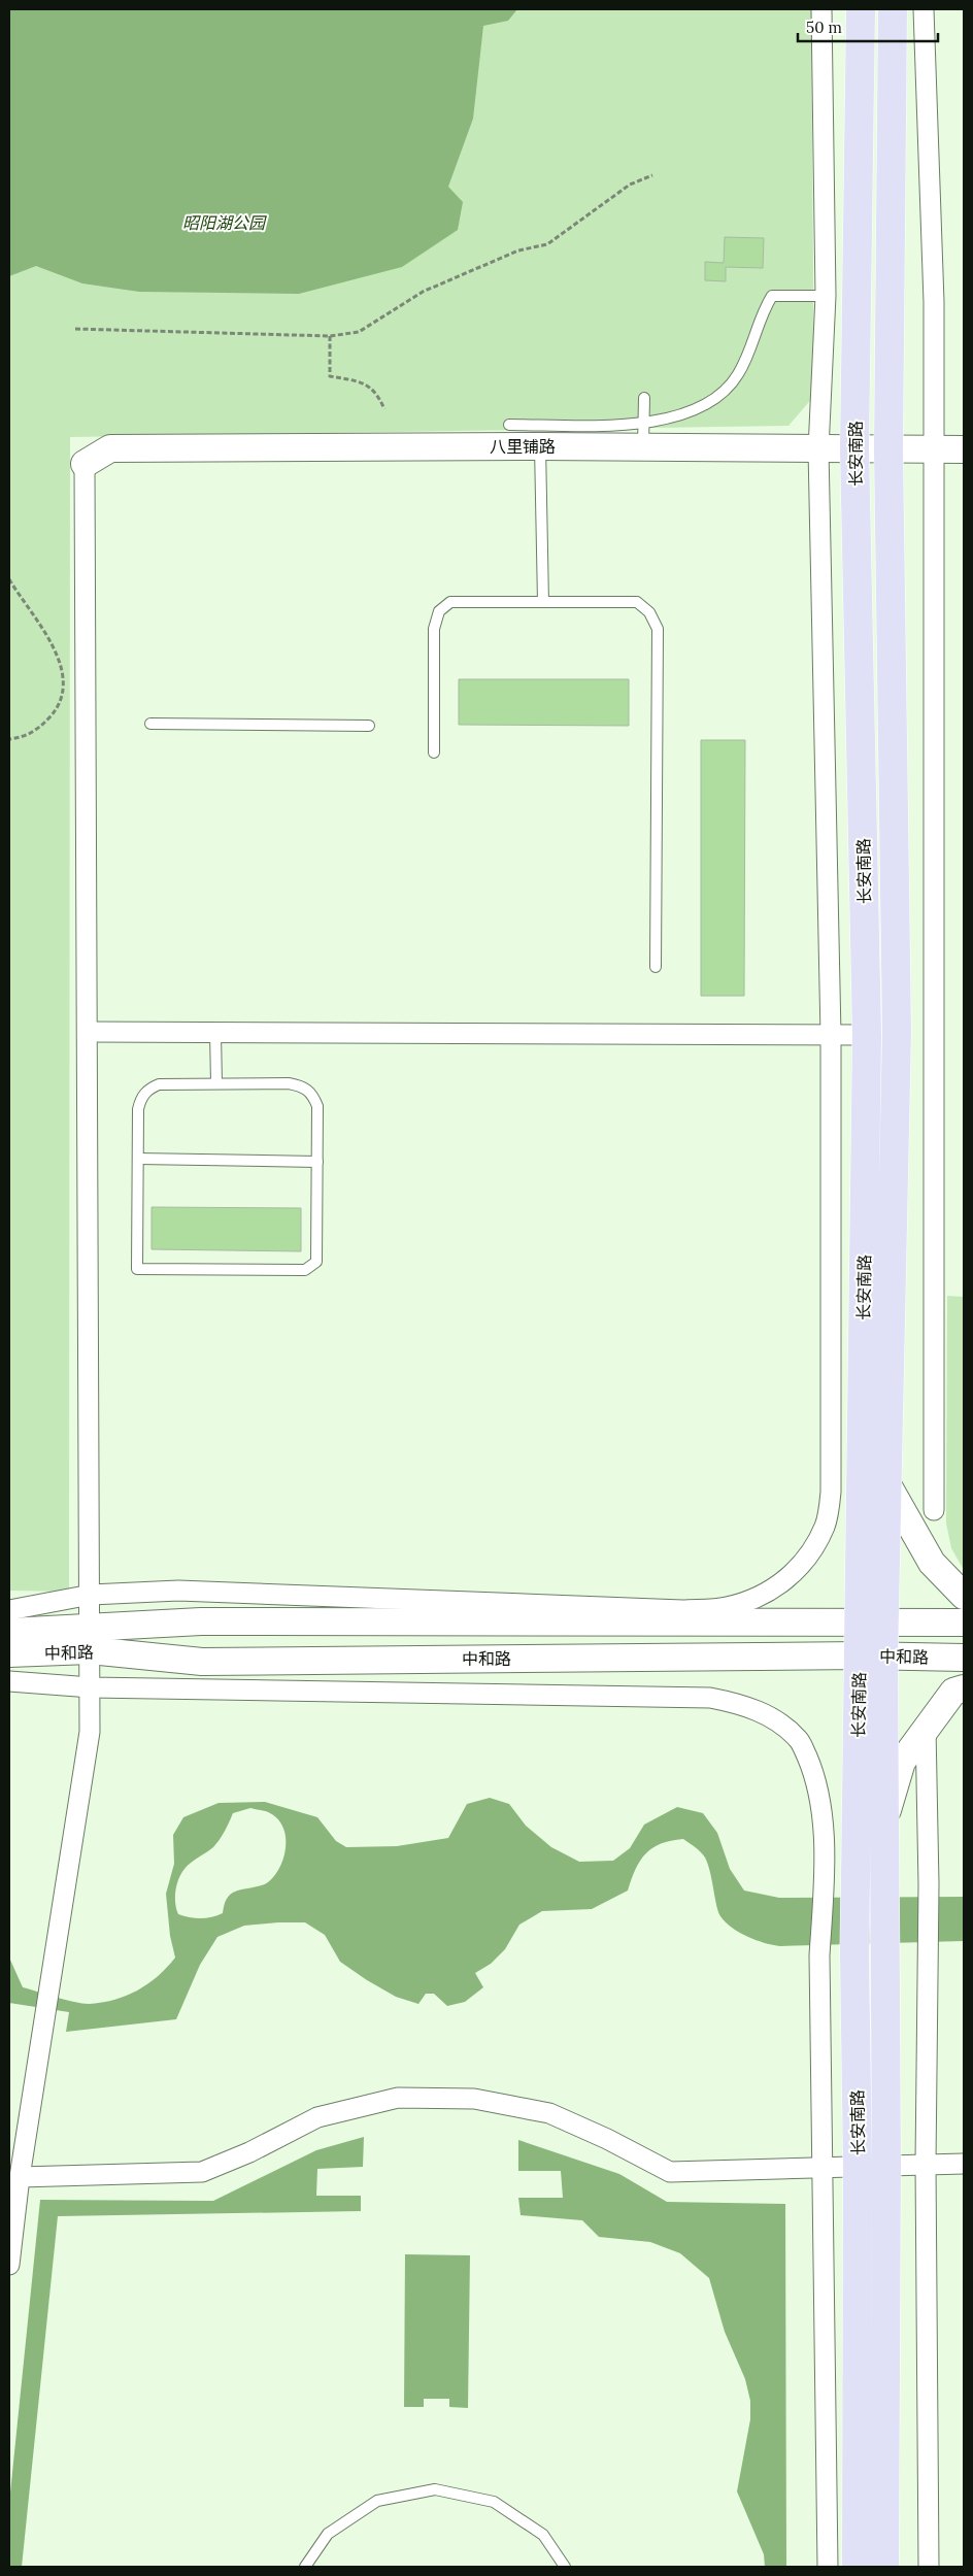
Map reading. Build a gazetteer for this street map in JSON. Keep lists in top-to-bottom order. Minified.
{"streets":{"main road":["八里铺路","长安南路","中和路"]},"crossings":[["八里铺路","长安南路"],["长安南路","中和路"]],"parks":["昭阳湖公园"],"scale_bar":"50 m"}
